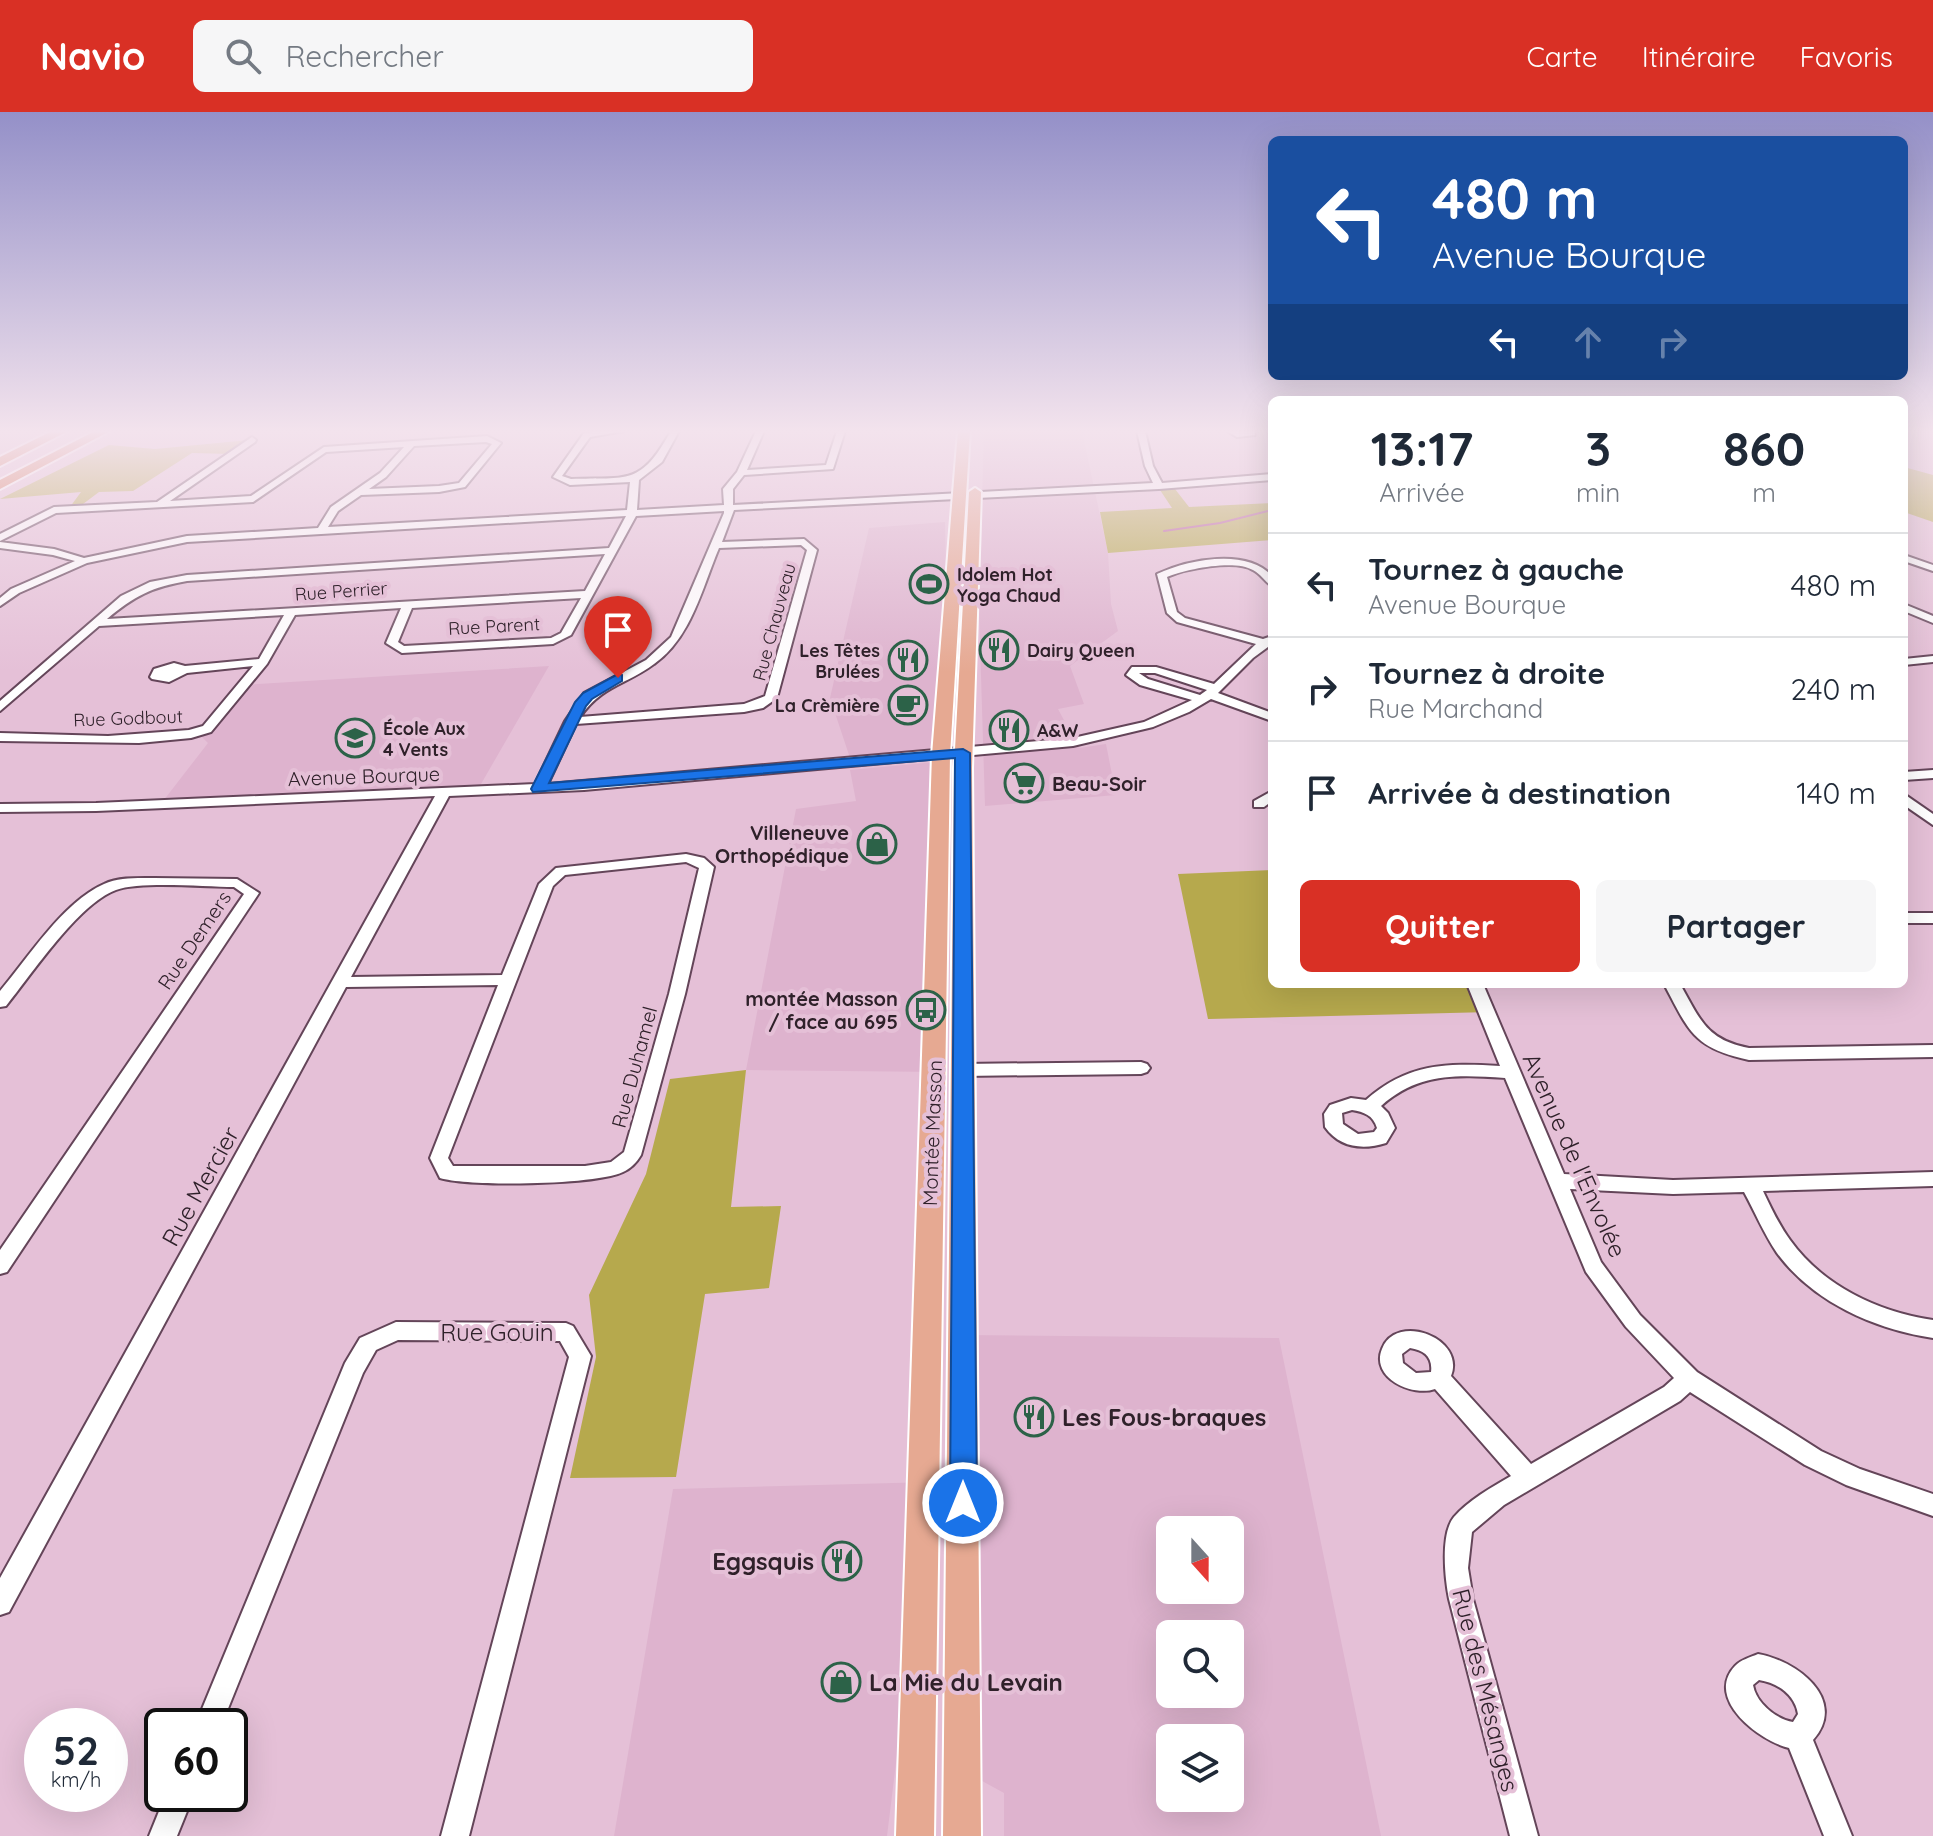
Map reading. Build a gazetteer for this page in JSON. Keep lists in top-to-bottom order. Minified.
{"streets":{"main road":["Montée Masson"],"street":["Rue Perrier","Rue Chauveau","Rue Parent","Rue Godbout","Avenue Bourque","Rue Demers","Rue Duhamel","Avenue de l'Envolée","Rue Mercier","Rue Gouin","Rue des Mésanges"]},"crossings":[["Rue Perrier","Rue Parent"],["Rue Perrier","Rue Godbout"],["Avenue Bourque","Montée Masson"],["Avenue Bourque","Rue Mercier"],["Avenue de l'Envolée","Rue des Mésanges"]],"places":{"sports":["Idolem Hot Yoga Chaud"],"restaurant":["Dairy Queen","Les Têtes Brulées","A&W","Les Fous-braques","Eggsquis"],"cafe":["La Crèmière"],"school or university":["École Aux 4 Vents"],"supermarket":["Beau-Soir"],"shop":["Villeneuve Orthopédique","La Mie du Levain"],"bus stop":["montée Masson / face au 695"]},"north":"bottom","page":{"header":"Navio","search":"Rechercher","nav":["Carte","Itinéraire","Favoris"],"turn":["480 m","Avenue Bourque"],"eta":["13:17","Arrivée","3","min","860","m"],"list":[{"name":"Tournez à gauche","note":"Avenue Bourque","value":"480 m"},{"name":"Tournez à droite","note":"Rue Marchand","value":"240 m"},{"name":"Arrivée à destination","value":"140 m"}],"buttons":["Quitter","Partager"],"speed":"52 km/h","limit":"60"}}
